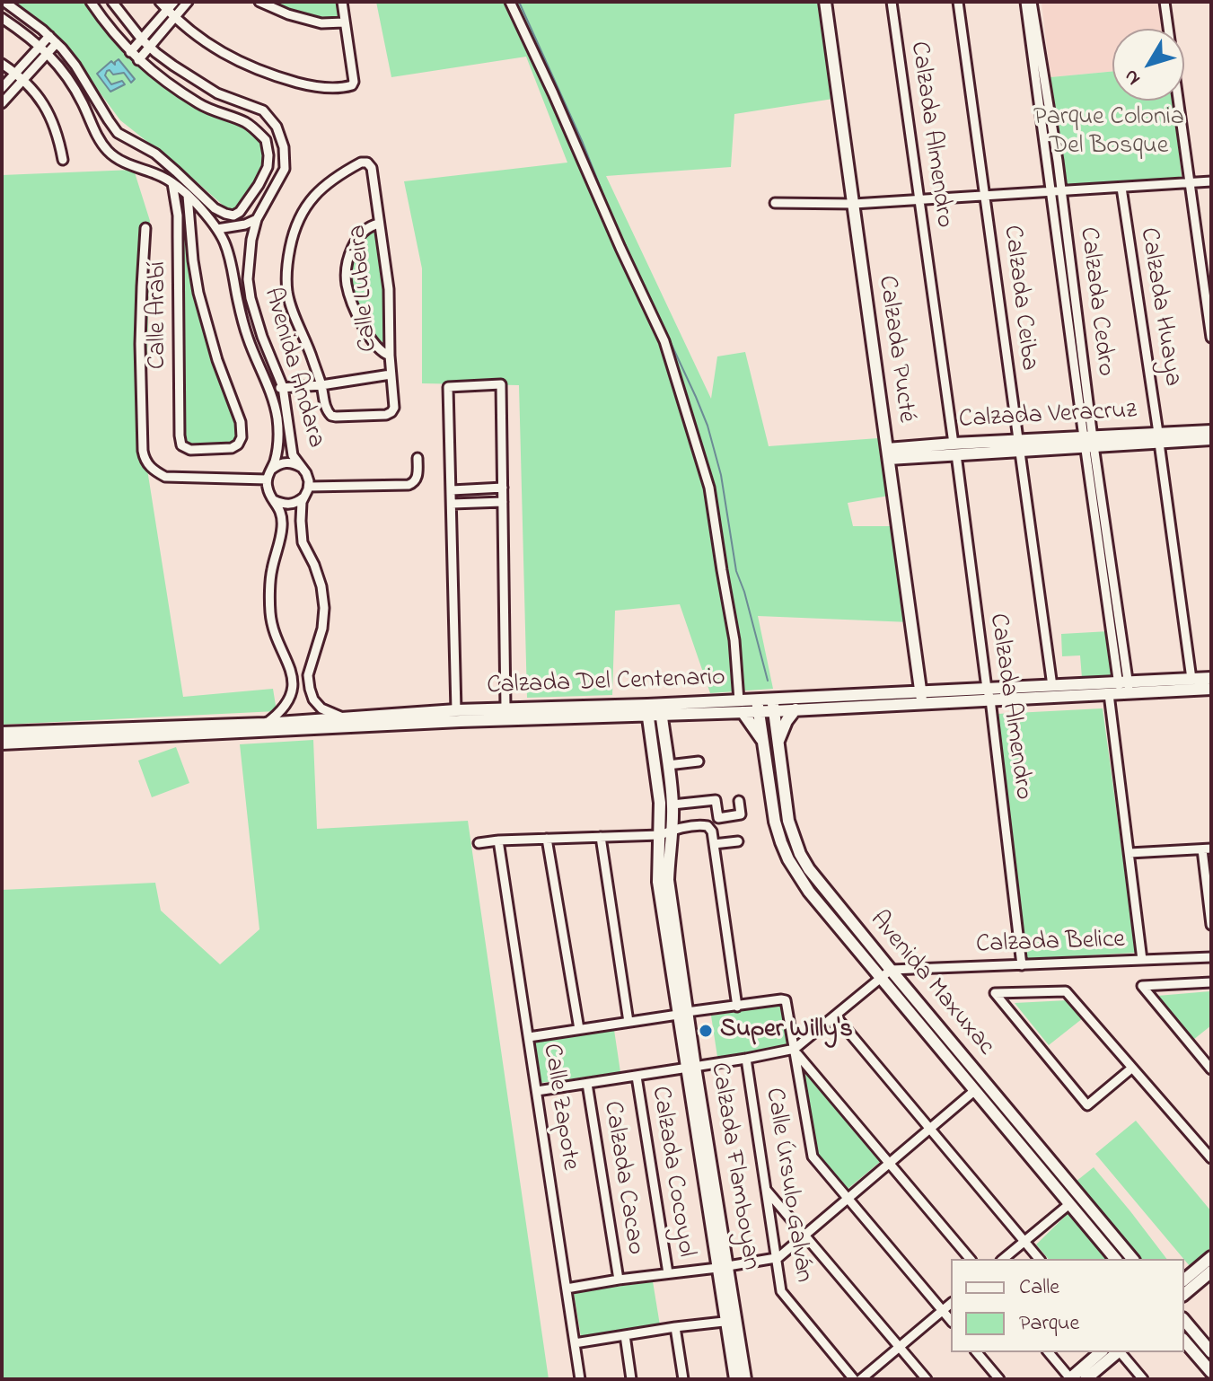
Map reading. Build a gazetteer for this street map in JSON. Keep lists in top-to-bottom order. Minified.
{"streets":{"main road":["Calzada Pucté","Calzada Veracruz","Calzada Del Centenario","Avenida Maxuxac","Calzada Flamboyan"],"street":["Calzada Almendro","Calle Lubeira","Calzada Ceiba","Calzada Cedro","Calzada Huaya","Calle Arabí","Avenida Andara","Calzada Belice","Calle Zapote","Calzada Cocoyol","Calzada Cacao","Calle Úrsulo Galván"]},"crossings":[["Calzada Almendro","Calzada Veracruz"],["Calzada Almendro","Calzada Del Centenario"],["Calzada Almendro","Calzada Belice"],["Calzada Ceiba","Calzada Veracruz"],["Calzada Ceiba","Calzada Del Centenario"],["Calzada Cedro","Calzada Veracruz"],["Calzada Cedro","Calzada Del Centenario"],["Calzada Cedro","Calzada Belice"],["Calzada Huaya","Calzada Veracruz"],["Calzada Huaya","Calzada Del Centenario"],["Calle Arabí","Avenida Andara"],["Calzada Pucté","Calzada Veracruz"],["Calzada Pucté","Calzada Del Centenario"],["Avenida Andara","Calzada Del Centenario"],["Calzada Del Centenario","Avenida Maxuxac"],["Calzada Del Centenario","Calzada Flamboyan"],["Calzada Belice","Avenida Maxuxac"]],"parks":["Parque Colonia Del Bosque"],"places":["Super Willy's"],"legend":["Calle","Parque"],"north":"bottom left"}
